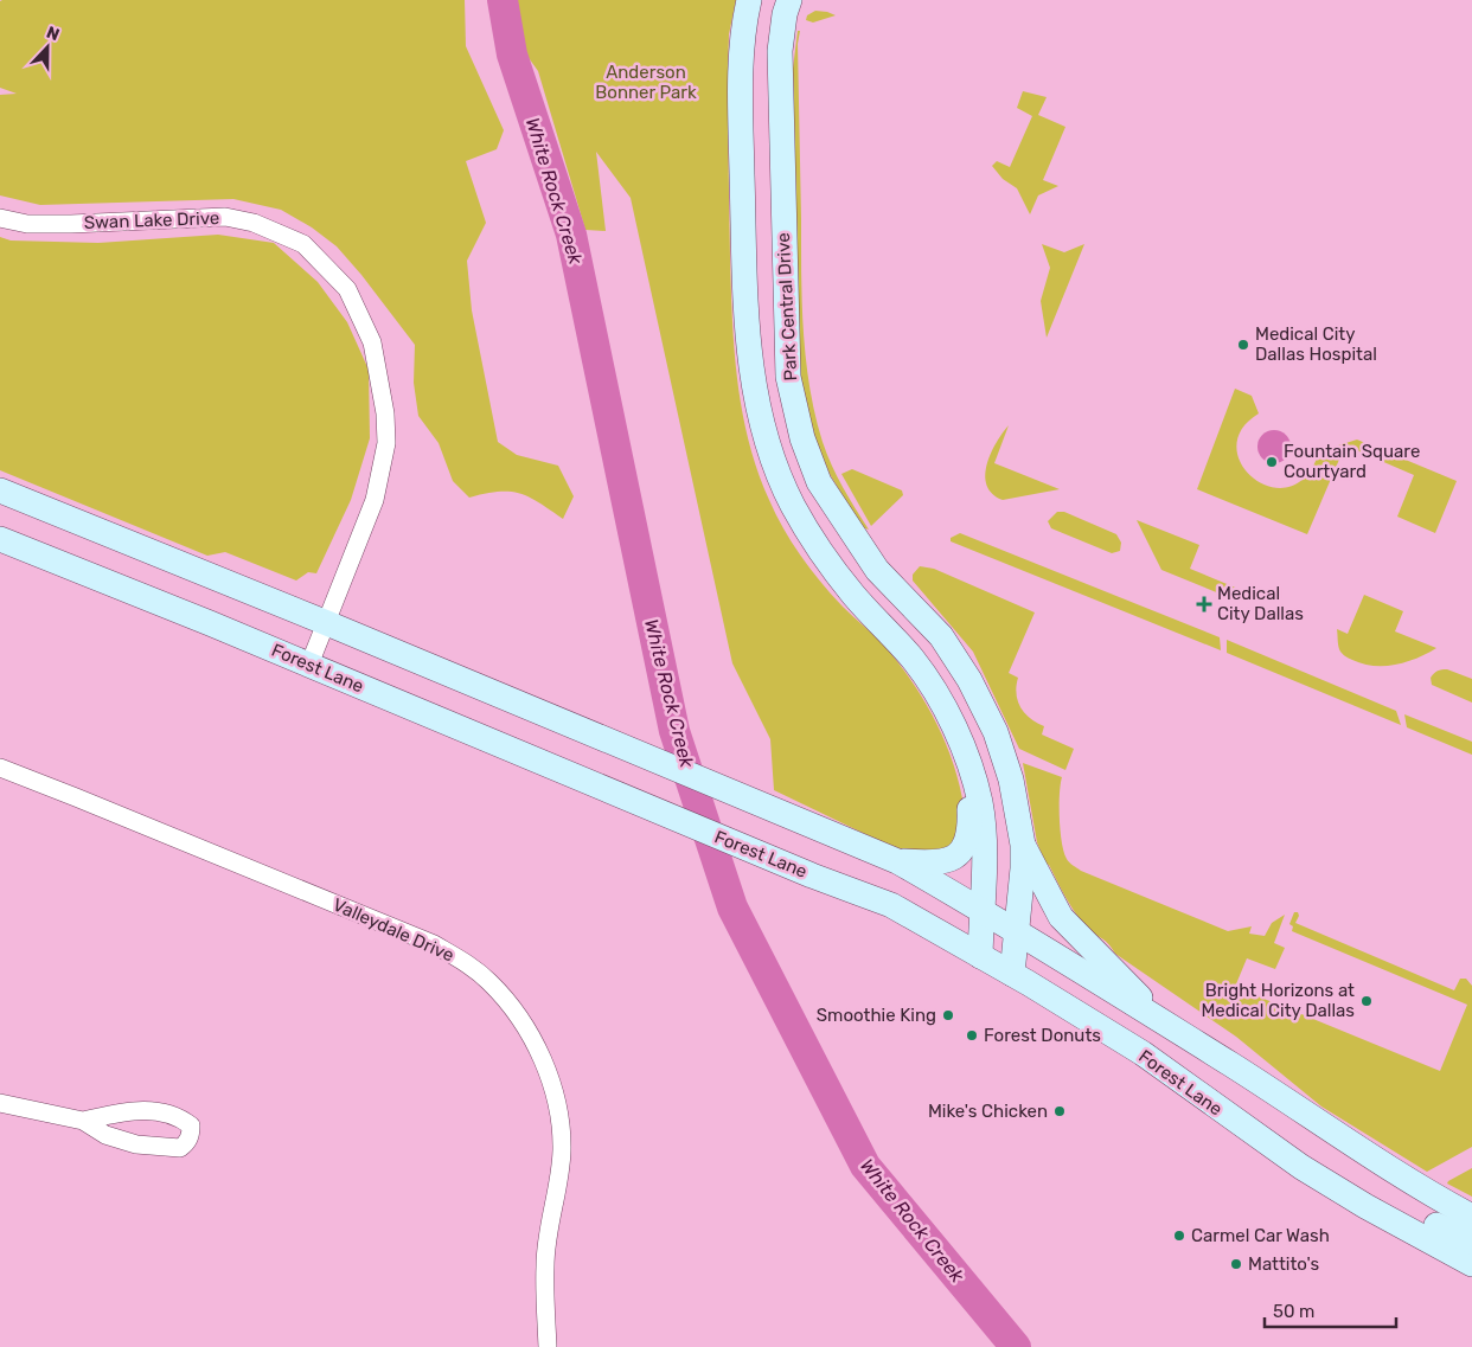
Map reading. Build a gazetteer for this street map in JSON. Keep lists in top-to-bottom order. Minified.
{"streets":{"main road":["Park Central Drive","Forest Lane"],"street":["Swan Lake Drive","Valleydale Drive"]},"crossings":[["Swan Lake Drive","Forest Lane"],["Park Central Drive","Forest Lane"]],"water":["White Rock Creek"],"parks":["Anderson Bonner Park"],"places":{"other":["Medical City Dallas Hospital","Fountain Square Courtyard","Bright Horizons at Medical City Dallas","Smoothie King","Forest Donuts","Mike's Chicken","Carmel Car Wash","Mattito's"],"health":["Medical City Dallas"]},"scale_bar":"50 m","north":"top"}
